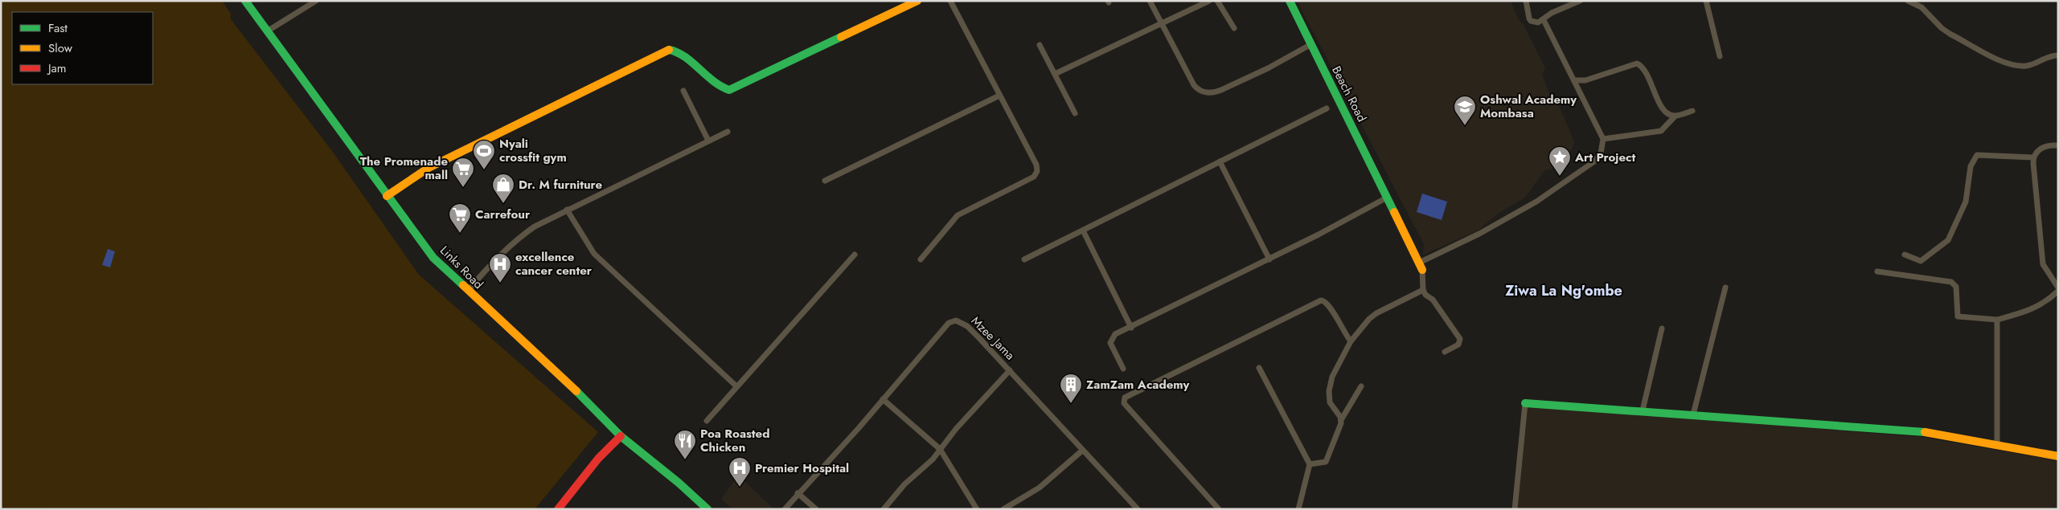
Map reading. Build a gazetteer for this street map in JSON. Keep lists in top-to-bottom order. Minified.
{"streets":{"main road":["Beach Road","Links Road"],"street":["Mzee Jama"]},"districts":["Ziwa La Ng'ombe"],"places":{"school or university":["Oshwal Academy Mombasa"],"sports":["Nyali crossfit gym"],"place":["Art Project"],"supermarket":["The Promenade mall","Carrefour"],"shop":["Dr. M furniture"],"hospital":["excellence cancer center","Premier Hospital"],"building":["ZamZam Academy"],"restaurant":["Poa Roasted Chicken"]},"legend":["Fast","Slow","Jam"]}
